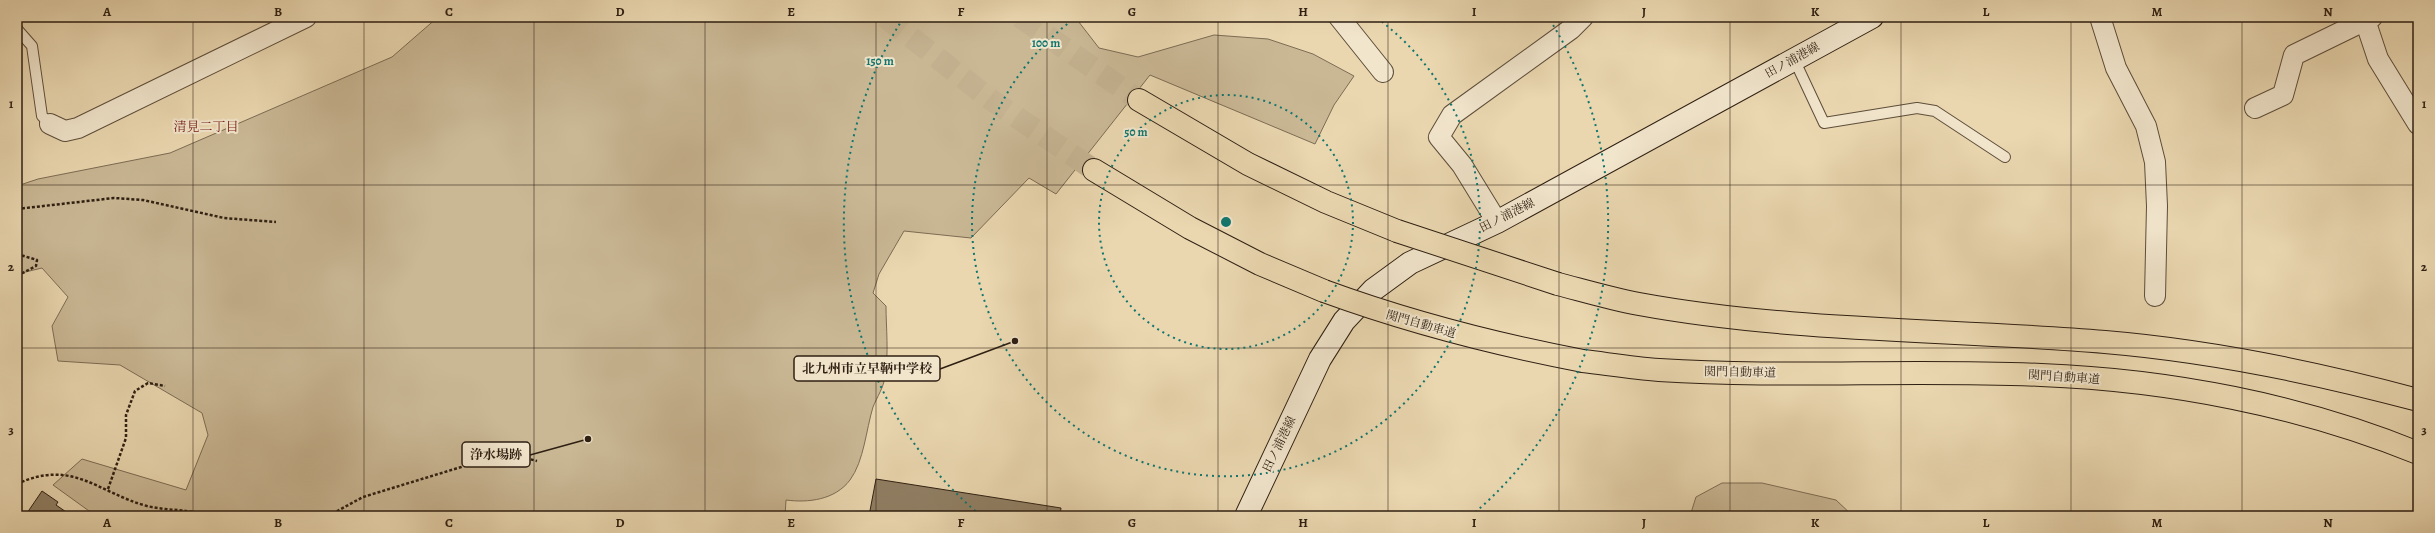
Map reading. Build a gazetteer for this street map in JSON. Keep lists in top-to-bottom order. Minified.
{"streets":{"highway":["関門自動車道"],"main road":["田ノ浦港線"]},"districts":["清見二丁目"],"places":["北九州市立早鞆中学校","浄水場跡"],"grid":{"columns":["A","B","C","D","E","F","G","H","I","J","K","L","M","N"],"rows":["1","2","3"]},"rings":["100 m","150 m","50 m"]}
